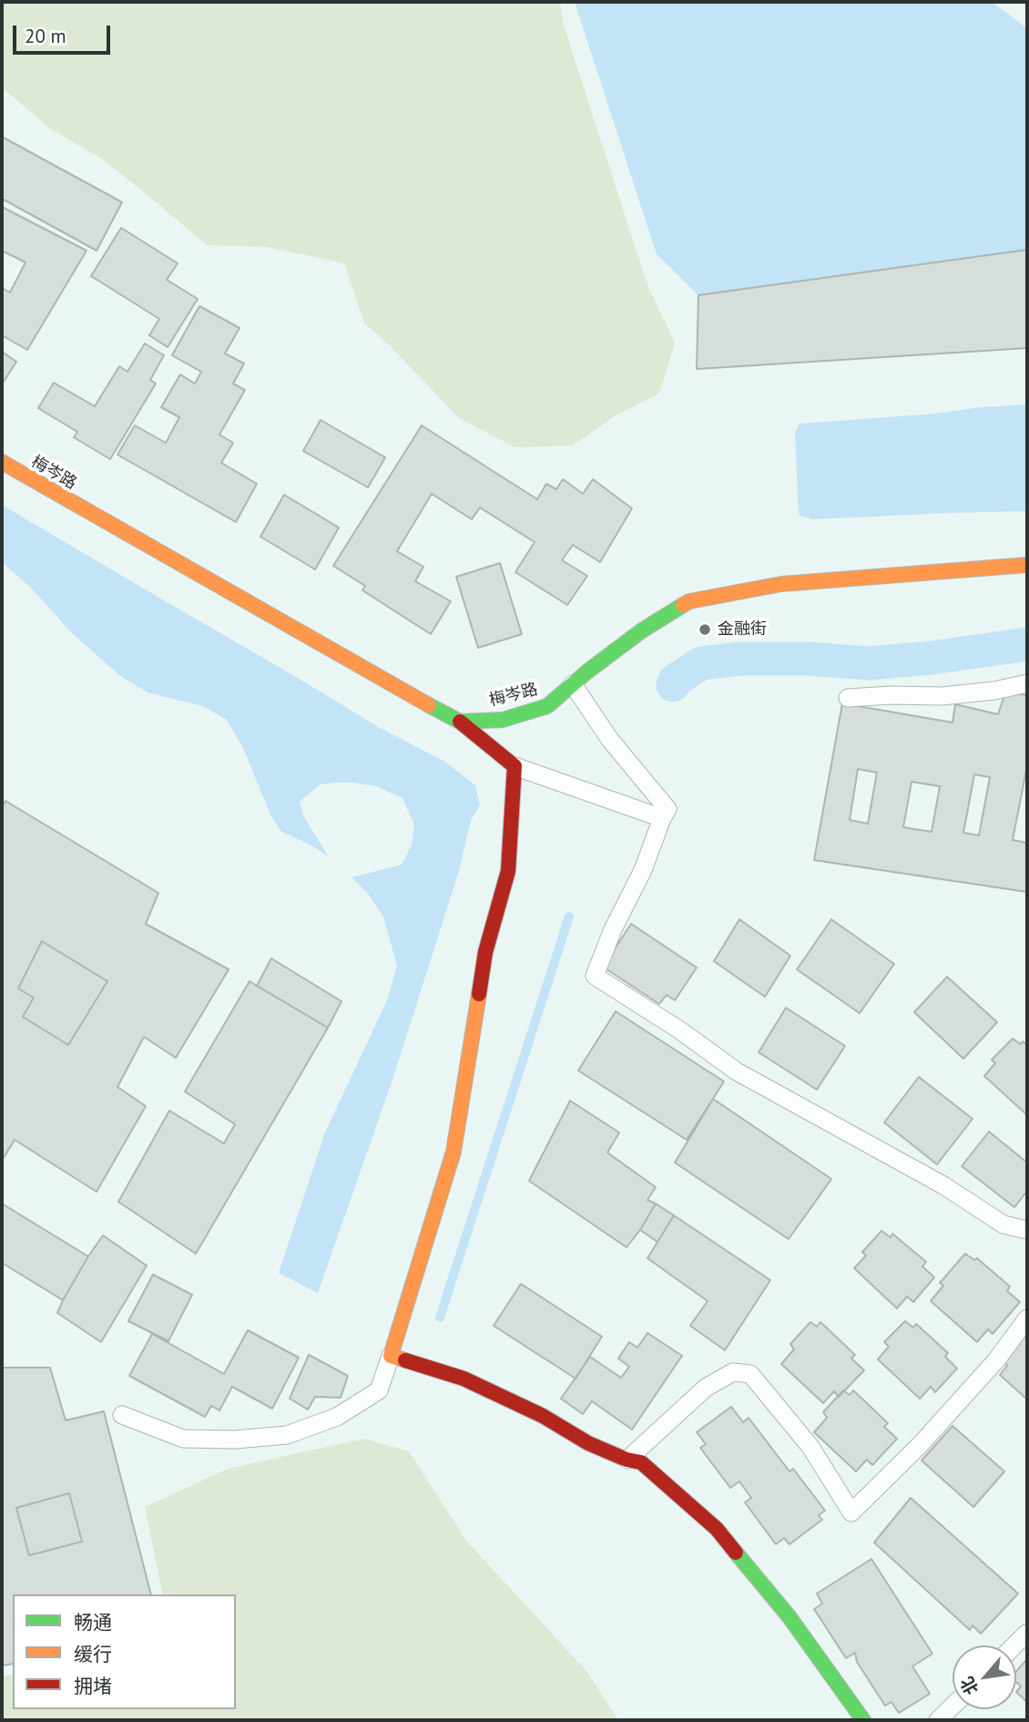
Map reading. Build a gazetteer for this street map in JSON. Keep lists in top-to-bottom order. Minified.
{"streets":{"street":["梅岑路"]},"places":["金融街"],"legend":["畅通","缓行","拥堵"],"scale_bar":"20 m","north":"bottom left"}
